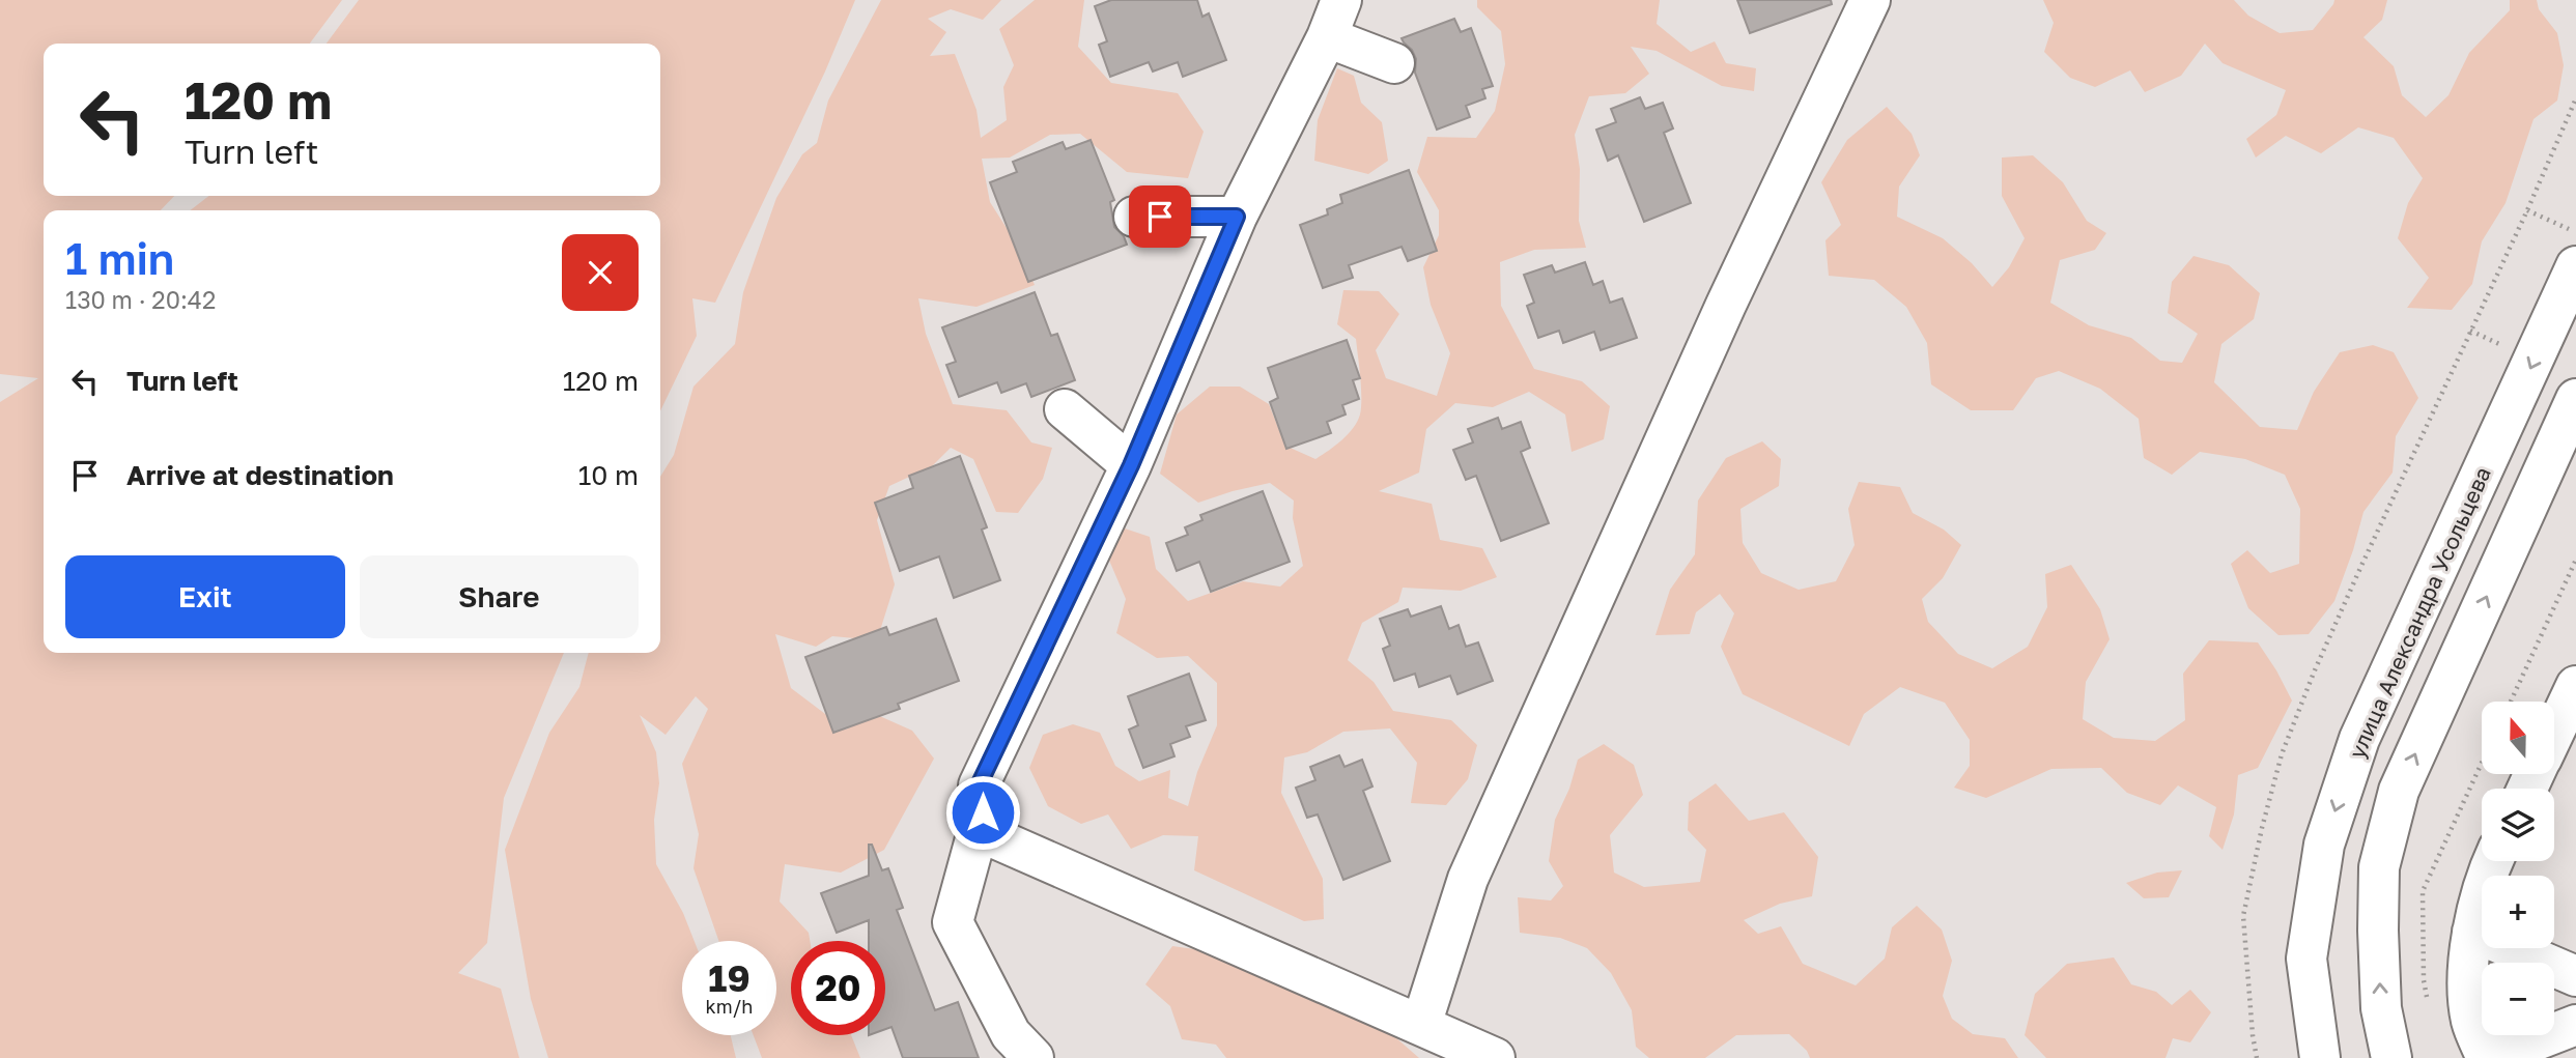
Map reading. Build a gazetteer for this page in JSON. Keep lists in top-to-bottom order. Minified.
{"streets":{"street":["улица Александра Усольцева"]},"north":"top","page":{"turn":["120 m","Turn left"],"heading":["1 min","130 m · 20:42"],"list":[{"name":"Turn left","value":"120 m"},{"name":"Arrive at destination","value":"10 m"}],"buttons":["Exit","Share"],"map_buttons":["+","−"],"speed":"19 km/h","limit":"20"}}
